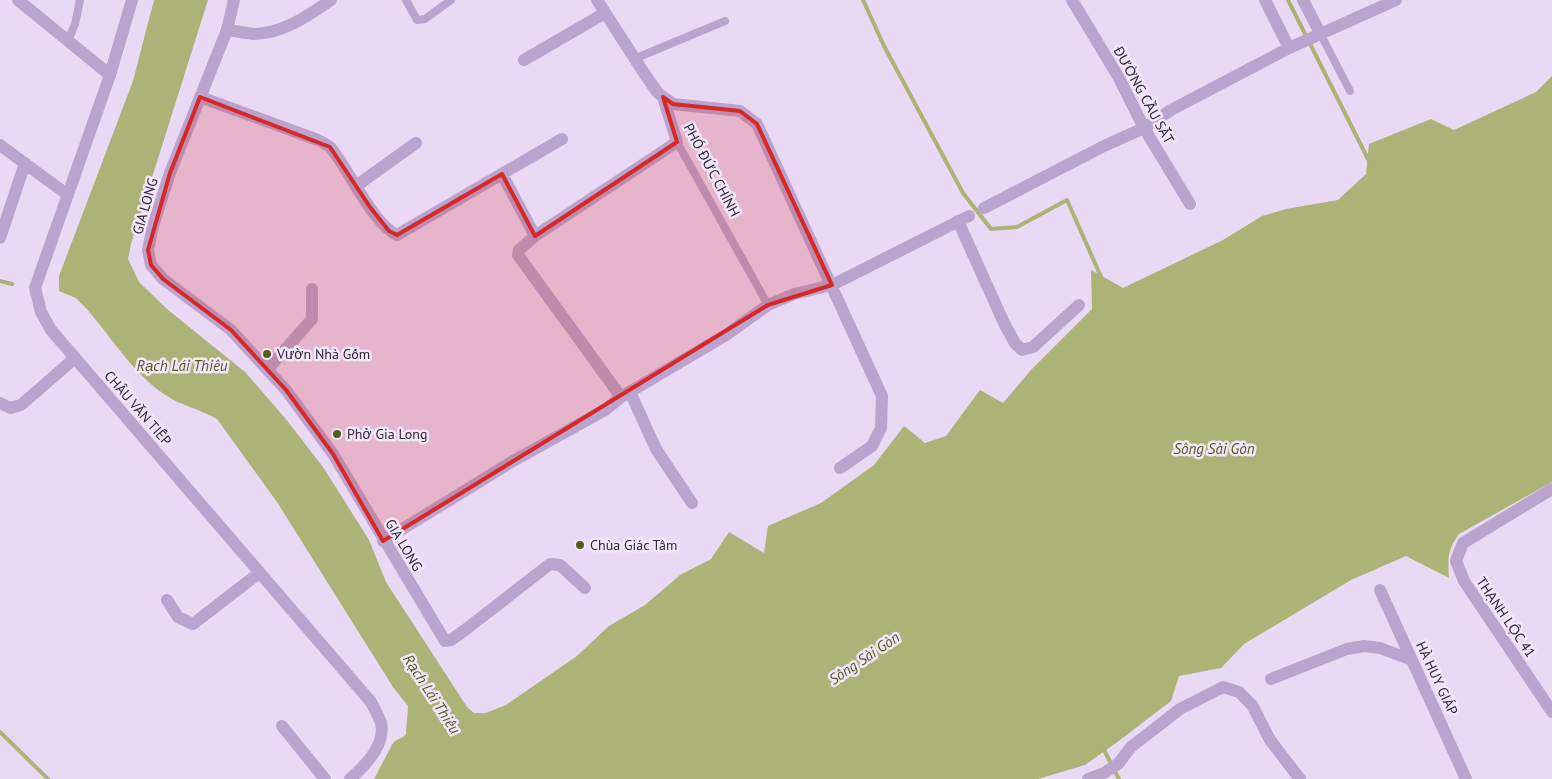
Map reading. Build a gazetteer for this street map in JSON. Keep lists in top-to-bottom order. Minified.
{"streets":{"street":["ĐƯỜNG CẦU SẮT","PHÓ ĐỨC CHÍNH","GIA LONG","CHÂU VĂN TIẾP","THẠNH LỘC 41","HÀ HUY GIÁP"]},"water":["Rạch Lái Thiêu","Sông Sài Gòn"],"places":["Vườn Nhà Gốm","Phở Gia Long","Chùa Giác Tâm"]}
